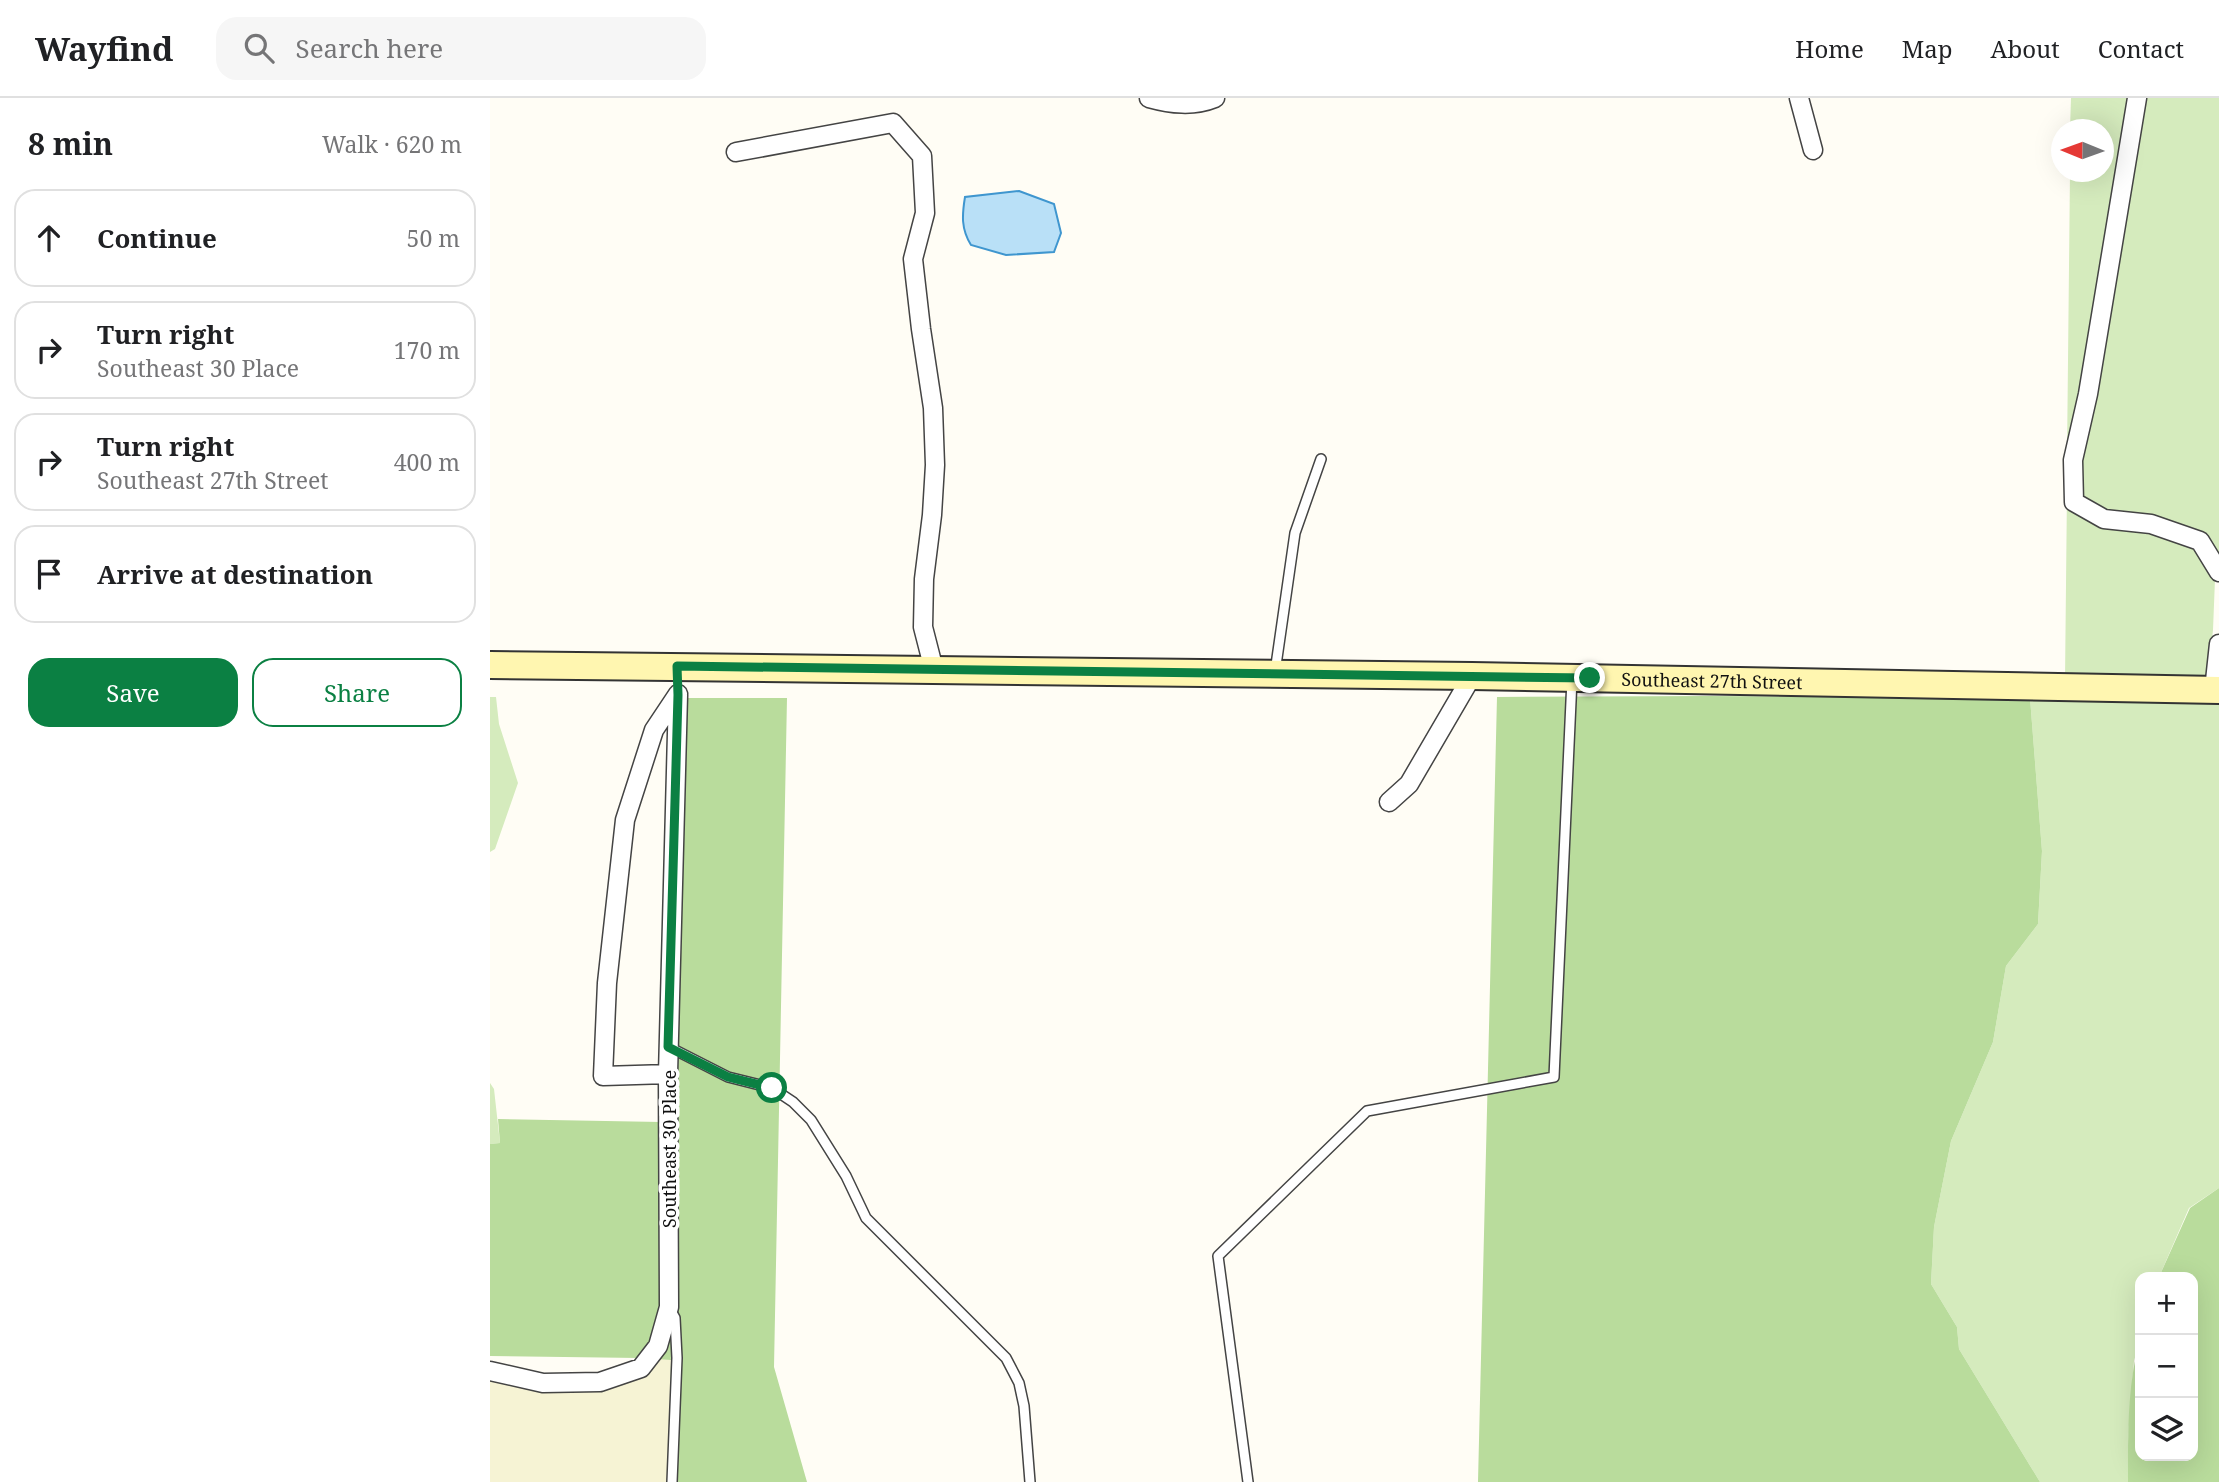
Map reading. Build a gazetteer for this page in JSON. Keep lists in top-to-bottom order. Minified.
{"streets":{"street":["Southeast 27th Street","Southeast 30 Place"]},"crossings":[["Southeast 27th Street","Southeast 30 Place"]],"north":"left","page":{"header":"Wayfind","search":"Search here","nav":["Home","Map","About","Contact"],"heading":["8 min","Walk · 620 m"],"list":[["Continue","50 m"],["Turn right","Southeast 30 Place","170 m"],["Turn right","Southeast 27th Street","400 m"],"Arrive at destination"],"buttons":["Save","Share"],"map_buttons":["+","−"]}}
